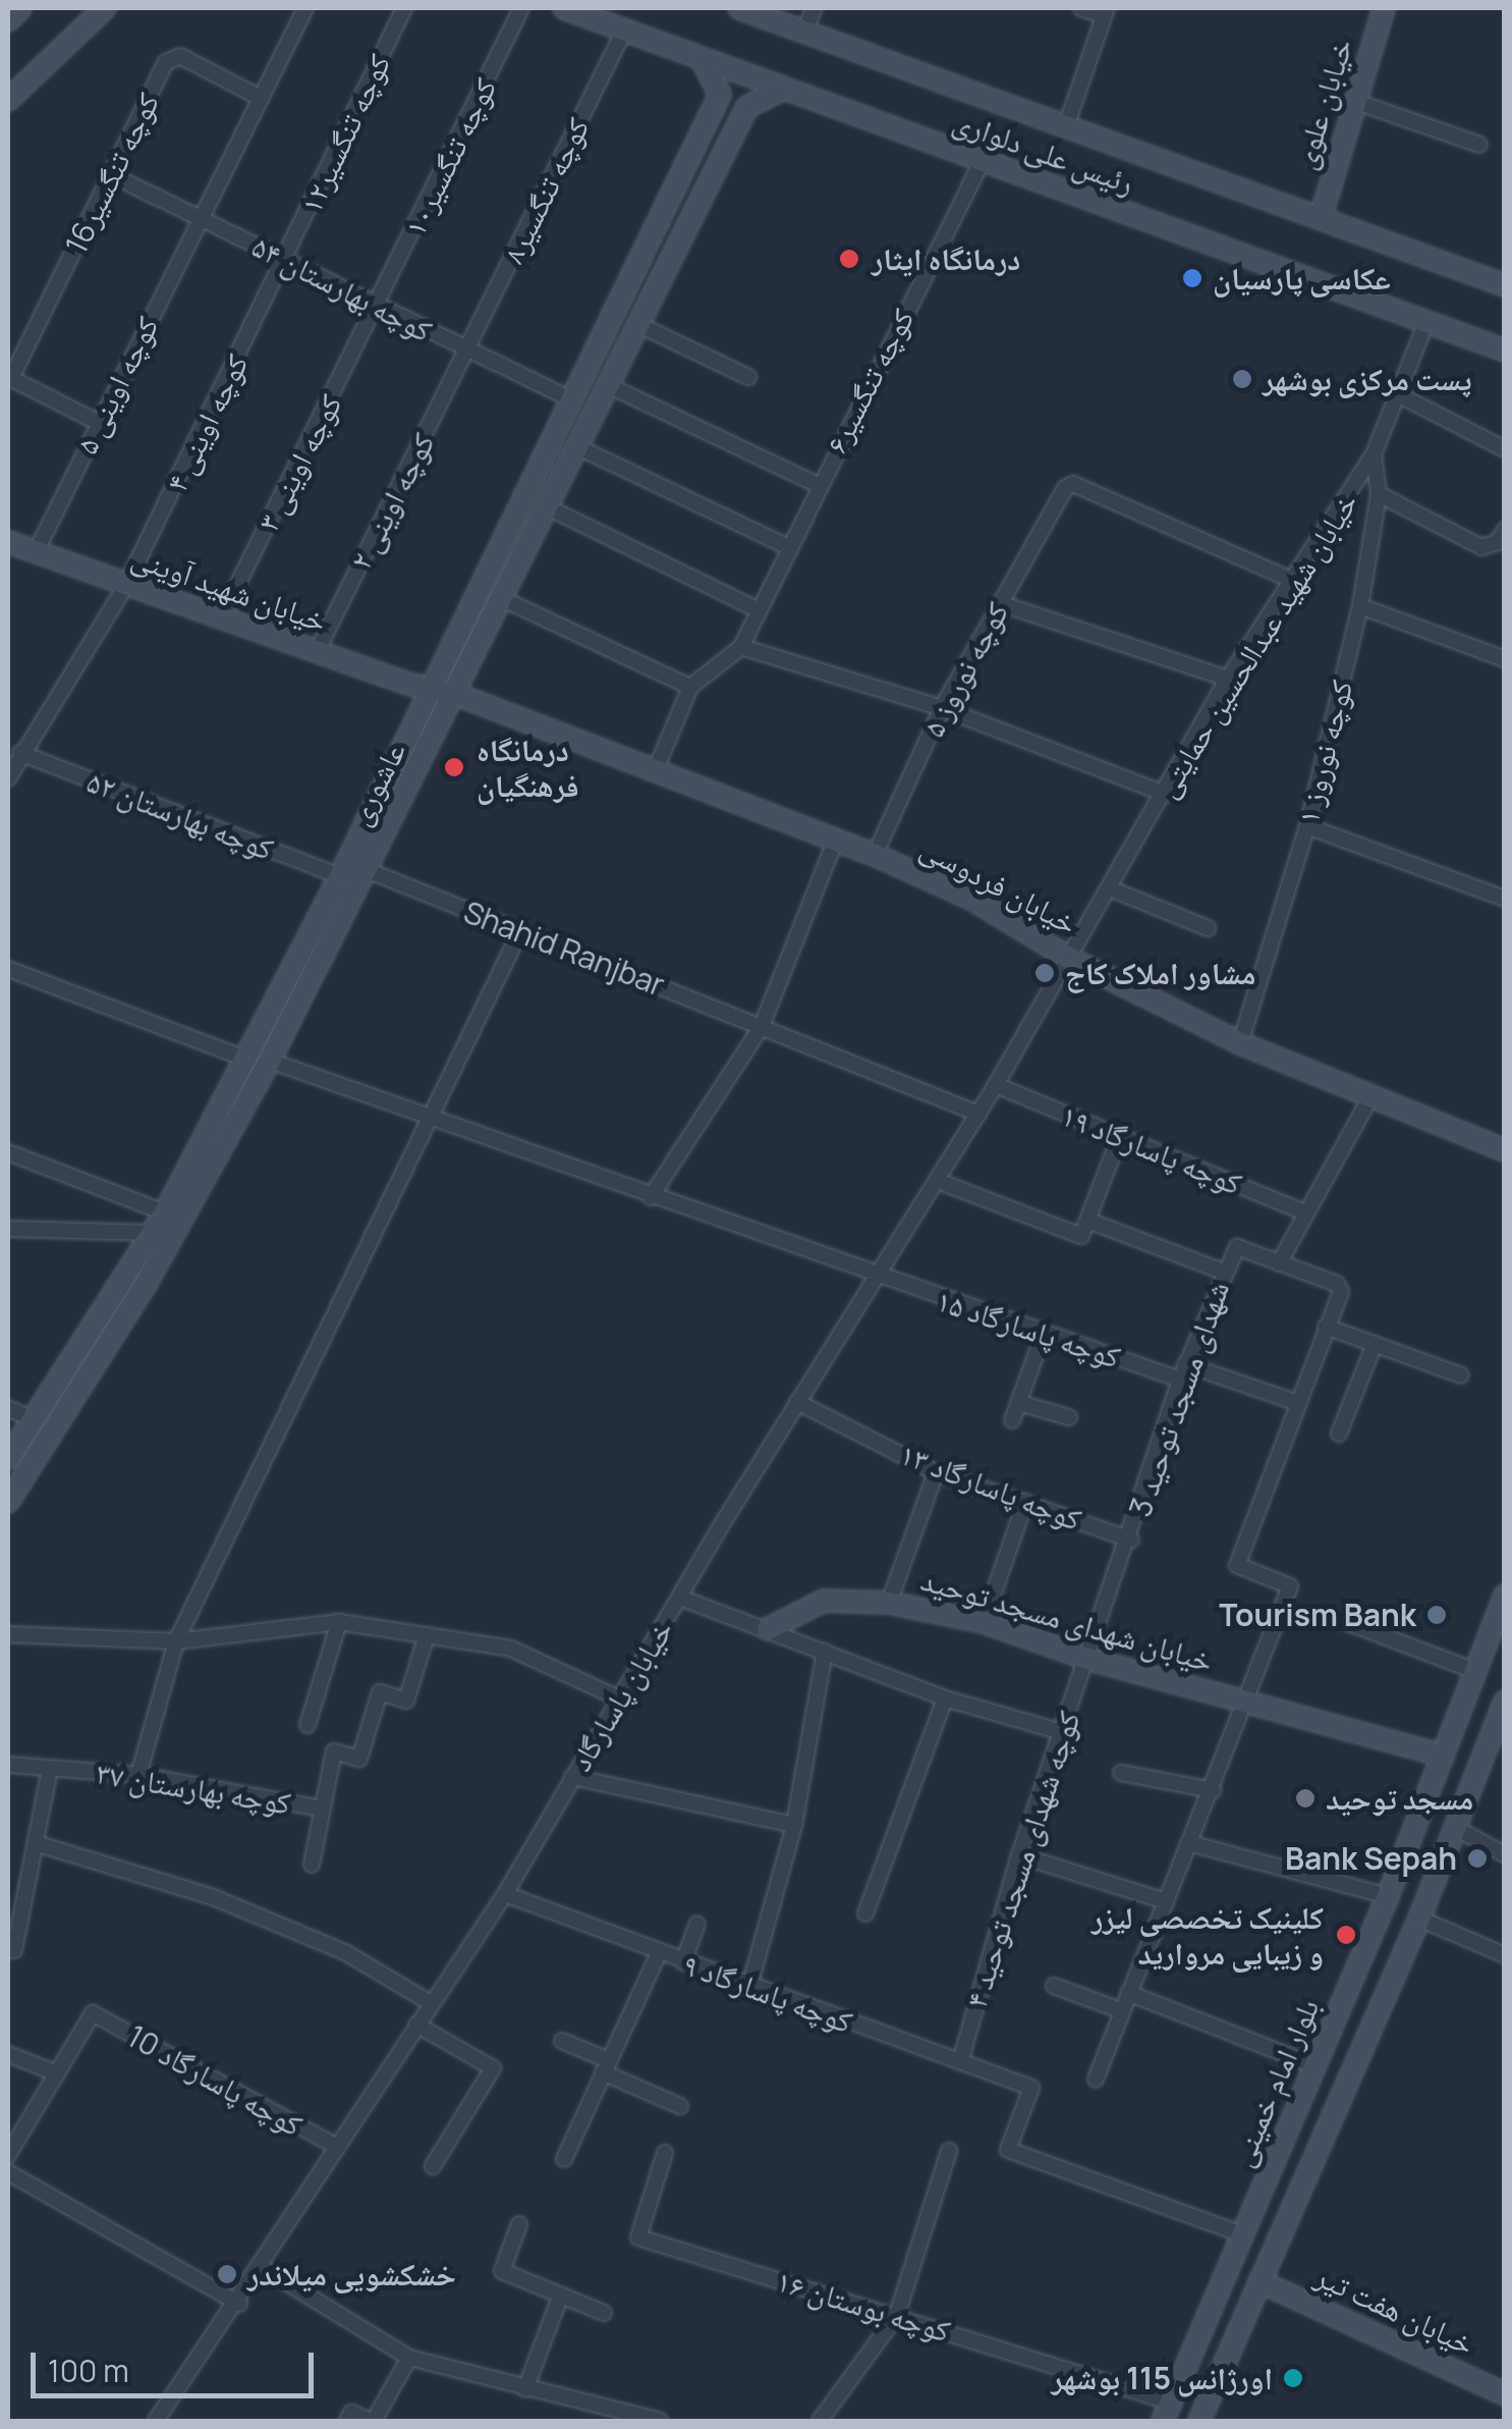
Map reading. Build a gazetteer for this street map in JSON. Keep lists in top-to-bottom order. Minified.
{"streets":{"street":["خیابان علوی","کوچه تنگسیر۱۲","رئیس علی دلواری","کوچه تنگسیر۱۰","کوچه تنگسیر16","کوچه تنگسیر۸","کوچه بهارستان ۵۴","کوچه تنگسیر۶","کوچه اوینی ۵","کوچه اوینی ۴","کوچه اوینی ۳","کوچه اوینی ۲","خیابان شهید آوینی","خیابان شهید عبدالحسین حمایتی","کوچه نوروز ۵","کوچه نوروز ۱","عاشوری","کوچه بهارستان ۵۲","خیابان فردوسی","Shahid Ranjbar","کوچه پاسارگاد ۱۹","کوچه پاسارگاد ۱۵","شهدای مسجد توحید 3","کوچه پاسارگاد ۱۳","خیابان شهدای مسجد توحید","خیابان پاسارگاد","کوچه بهارستان ۳۷","کوچه شهدای مسجد توحید ۴","کوچه پاسارگاد ۹","کوچه پاسارگاد 10","بلوار امام خمینی","کوچه بوستان ۱۶","خیابان هفت تیر"]},"crossings":[["خیابان علوی","رئیس علی دلواری"],["کوچه تنگسیر۱۲","کوچه بهارستان ۵۴"],["کوچه تنگسیر۱۲","کوچه اوینی ۴"],["رئیس علی دلواری","کوچه تنگسیر۸"],["رئیس علی دلواری","کوچه تنگسیر۶"],["رئیس علی دلواری","خیابان شهید عبدالحسین حمایتی"],["رئیس علی دلواری","عاشوری"],["کوچه تنگسیر۱۰","کوچه بهارستان ۵۴"],["کوچه تنگسیر۱۰","کوچه اوینی ۳"],["کوچه تنگسیر16","کوچه بهارستان ۵۴"],["کوچه تنگسیر16","کوچه اوینی ۵"],["کوچه تنگسیر۸","کوچه بهارستان ۵۴"],["کوچه تنگسیر۸","کوچه اوینی ۲"],["کوچه بهارستان ۵۴","کوچه اوینی ۵"],["کوچه بهارستان ۵۴","کوچه اوینی ۴"],["کوچه بهارستان ۵۴","کوچه اوینی ۳"],["کوچه بهارستان ۵۴","کوچه اوینی ۲"],["کوچه بهارستان ۵۴","عاشوری"],["کوچه اوینی ۵","خیابان شهید آوینی"],["کوچه اوینی ۴","خیابان شهید آوینی"],["کوچه اوینی ۴","کوچه بهارستان ۵۲"],["کوچه اوینی ۳","خیابان شهید آوینی"],["کوچه اوینی ۲","خیابان شهید آوینی"],["خیابان شهید آوینی","عاشوری"],["خیابان شهید آوینی","خیابان فردوسی"],["خیابان شهید عبدالحسین حمایتی","کوچه نوروز ۵"],["خیابان شهید عبدالحسین حمایتی","کوچه نوروز ۱"],["خیابان شهید عبدالحسین حمایتی","خیابان فردوسی"],["خیابان شهید عبدالحسین حمایتی","خیابان پاسارگاد"],["کوچه نوروز ۵","خیابان فردوسی"],["کوچه نوروز ۱","خیابان فردوسی"],["عاشوری","کوچه بهارستان ۵۲"],["عاشوری","خیابان فردوسی"],["عاشوری","Shahid Ranjbar"],["عاشوری","کوچه پاسارگاد ۱۵"],["خیابان فردوسی","خیابان پاسارگاد"],["Shahid Ranjbar","خیابان پاسارگاد"],["کوچه پاسارگاد ۱۹","خیابان پاسارگاد"],["کوچه پاسارگاد ۱۵","شهدای مسجد توحید 3"],["کوچه پاسارگاد ۱۵","خیابان پاسارگاد"],["شهدای مسجد توحید 3","کوچه پاسارگاد ۱۳"],["شهدای مسجد توحید 3","خیابان شهدای مسجد توحید"],["شهدای مسجد توحید 3","کوچه شهدای مسجد توحید ۴"],["کوچه پاسارگاد ۱۳","خیابان پاسارگاد"],["خیابان شهدای مسجد توحید","کوچه شهدای مسجد توحید ۴"],["خیابان شهدای مسجد توحید","بلوار امام خمینی"],["خیابان پاسارگاد","کوچه پاسارگاد ۹"],["خیابان پاسارگاد","کوچه پاسارگاد 10"],["کوچه شهدای مسجد توحید ۴","کوچه پاسارگاد ۹"],["کوچه پاسارگاد ۹","بلوار امام خمینی"],["بلوار امام خمینی","کوچه بوستان ۱۶"]],"places":["درمانگاه ایثار","عکاسی پارسیان","پست مرکزی بوشهر","درمانگاه فرهنگیان","مشاور املاک کاج","Tourism Bank","مسجد توحید","Bank Sepah","کلینیک تخصصی لیزر و زیبایی مروارید","خشکشویی میلاندر","اورژانس 115 بوشهر"],"scale_bar":"100 m"}
